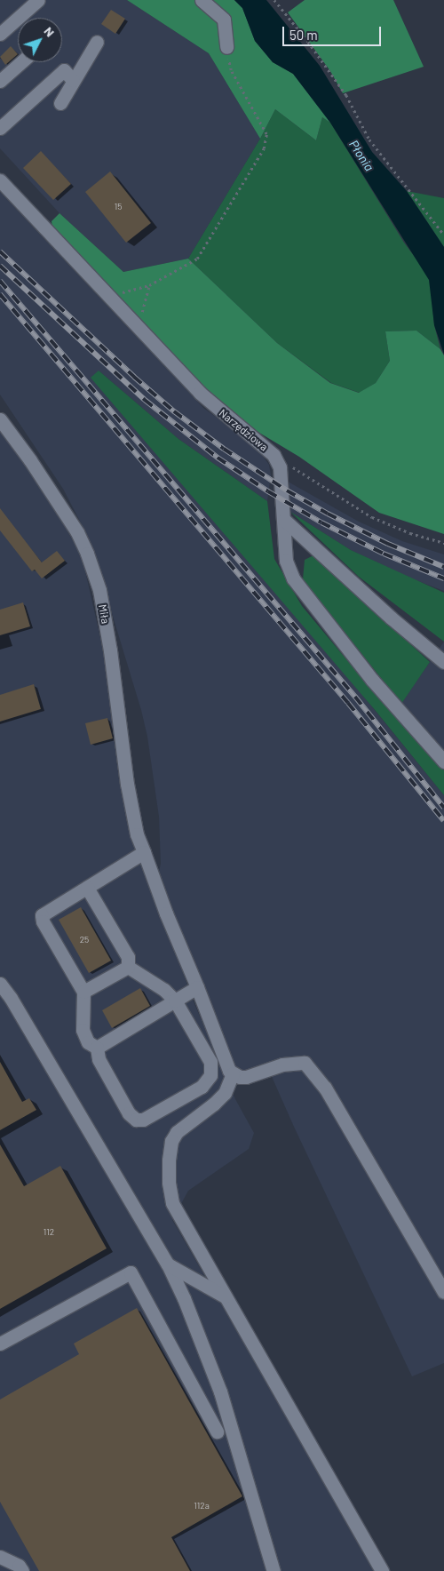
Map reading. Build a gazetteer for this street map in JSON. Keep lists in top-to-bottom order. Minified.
{"streets":{"lane":["Narzędziowa","Miła"]},"water":["Płonia"],"house_numbers":["15","25","112","112a"],"scale_bar":"50 m","north":"top right"}
